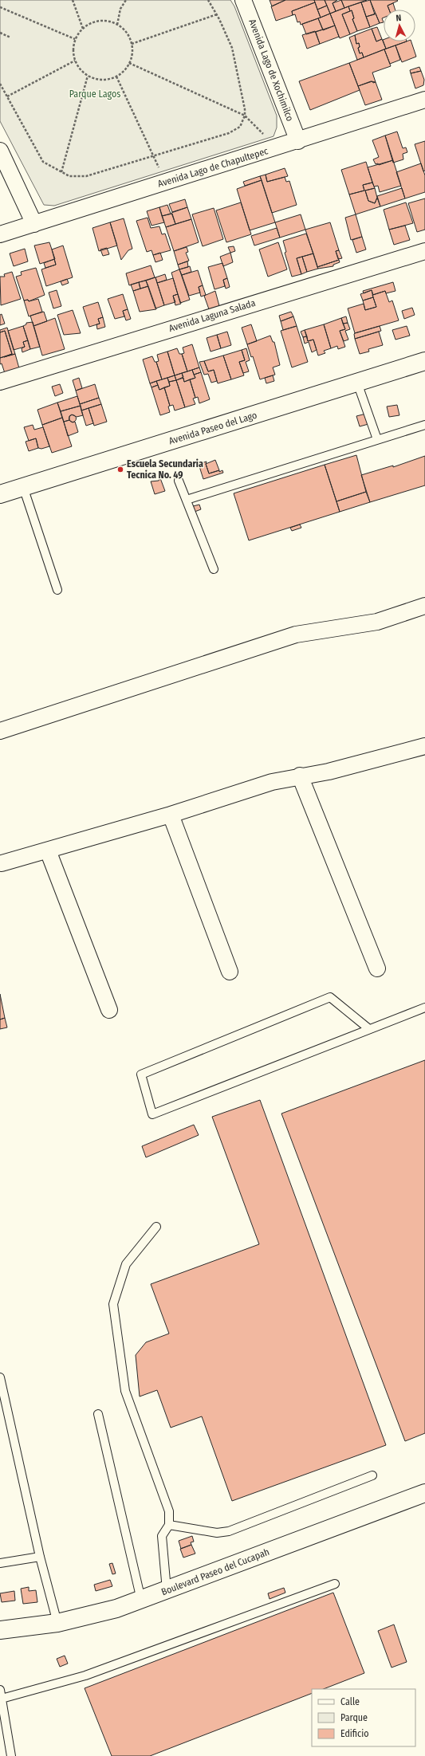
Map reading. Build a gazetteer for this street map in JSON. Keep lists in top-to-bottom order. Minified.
{"streets":{"main road":["Avenida Paseo del Lago","Boulevard Paseo del Cucapah"],"street":["Avenida Lago de Xochimilco","Avenida Lago de Chapultepec","Avenida Laguna Salada"]},"crossings":[["Avenida Lago de Xochimilco","Avenida Lago de Chapultepec"]],"parks":["Parque Lagos"],"places":["Escuela Secundaria Tecnica No. 49"],"legend":["Calle","Parque","Edificio"],"north":"top"}
